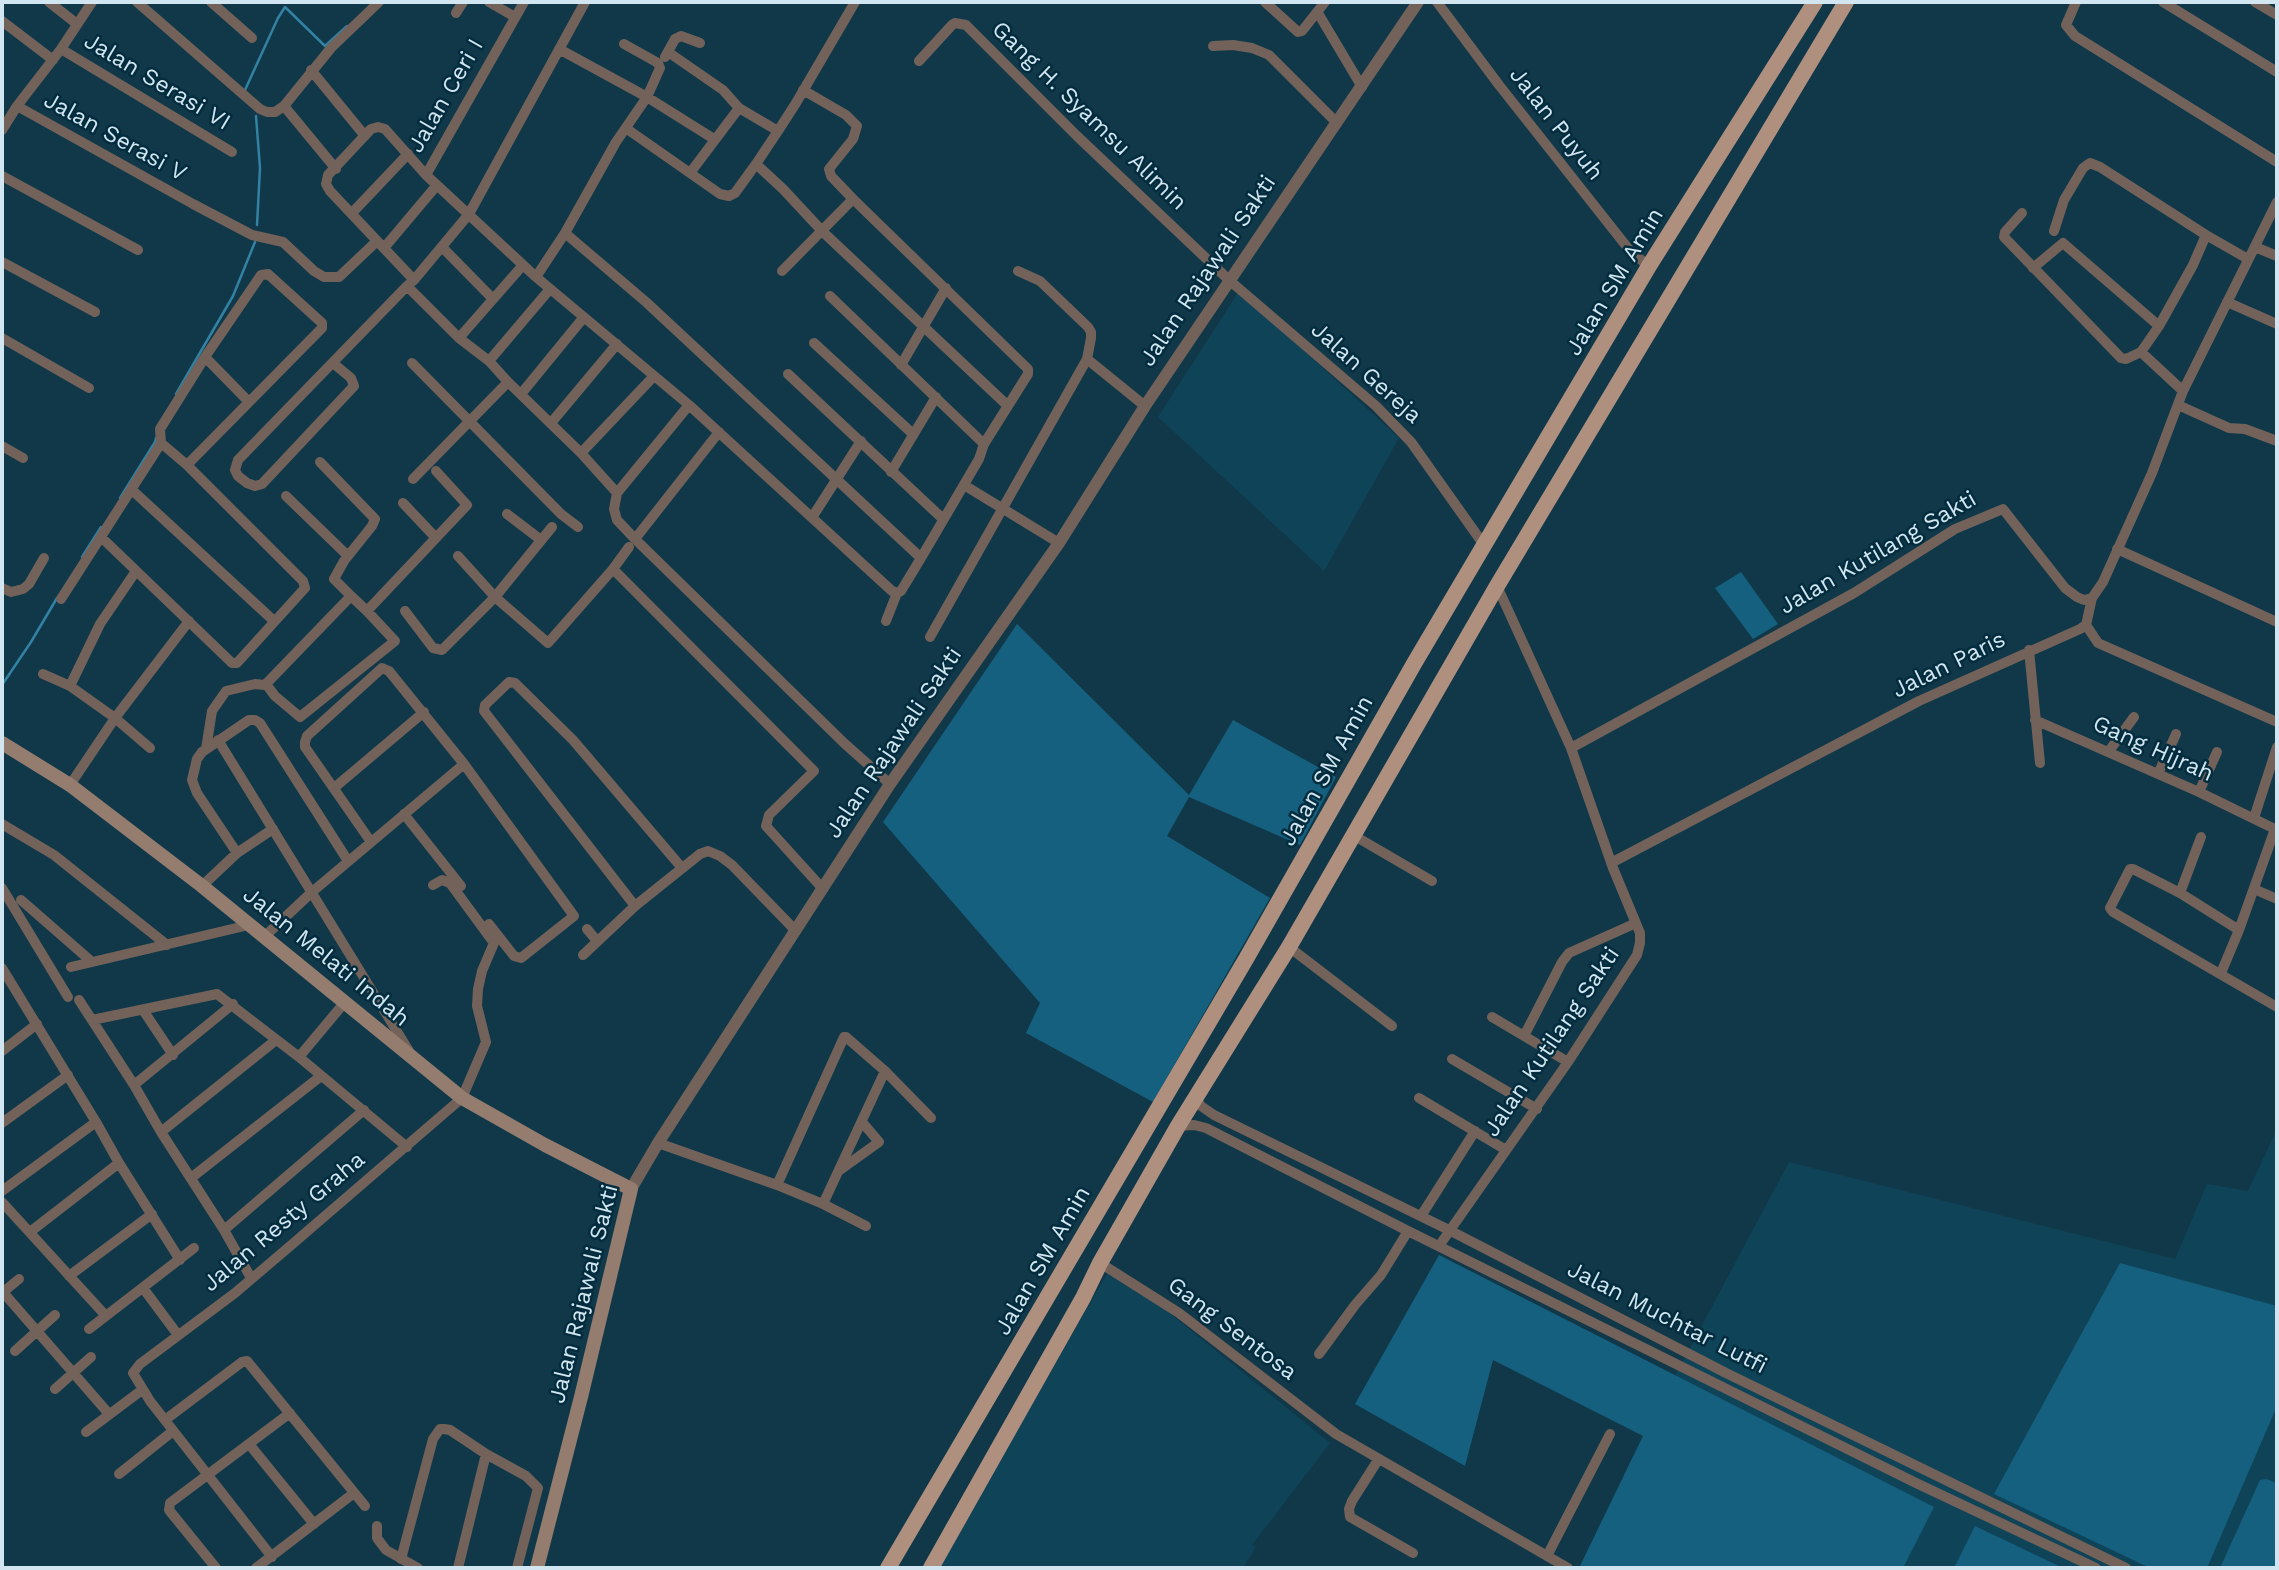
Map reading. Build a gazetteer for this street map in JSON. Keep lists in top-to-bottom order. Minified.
{"streets":{"main road":["Jalan Rajawali Sakti","Jalan SM Amin","Jalan Melati Indah"],"street":["Jalan Serasi VI","Jalan Ceri I","Gang H. Syamsu Alimin","Jalan Puyuh","Jalan Serasi V","Jalan Gereja","Jalan Kutilang Sakti","Jalan Paris","Gang Hijrah","Jalan Resty Graha","Jalan Muchtar Lutfi","Gang Sentosa"]},"crossings":[["Gang H. Syamsu Alimin","Jalan Rajawali Sakti"],["Gang H. Syamsu Alimin","Jalan Gereja"],["Jalan Puyuh","Jalan SM Amin"],["Jalan Rajawali Sakti","Jalan Gereja"],["Jalan Rajawali Sakti","Jalan Melati Indah"],["Jalan SM Amin","Jalan Gereja"],["Jalan Kutilang Sakti","Jalan Paris"],["Jalan Kutilang Sakti","Jalan Muchtar Lutfi"],["Jalan Melati Indah","Jalan Resty Graha"]]}
